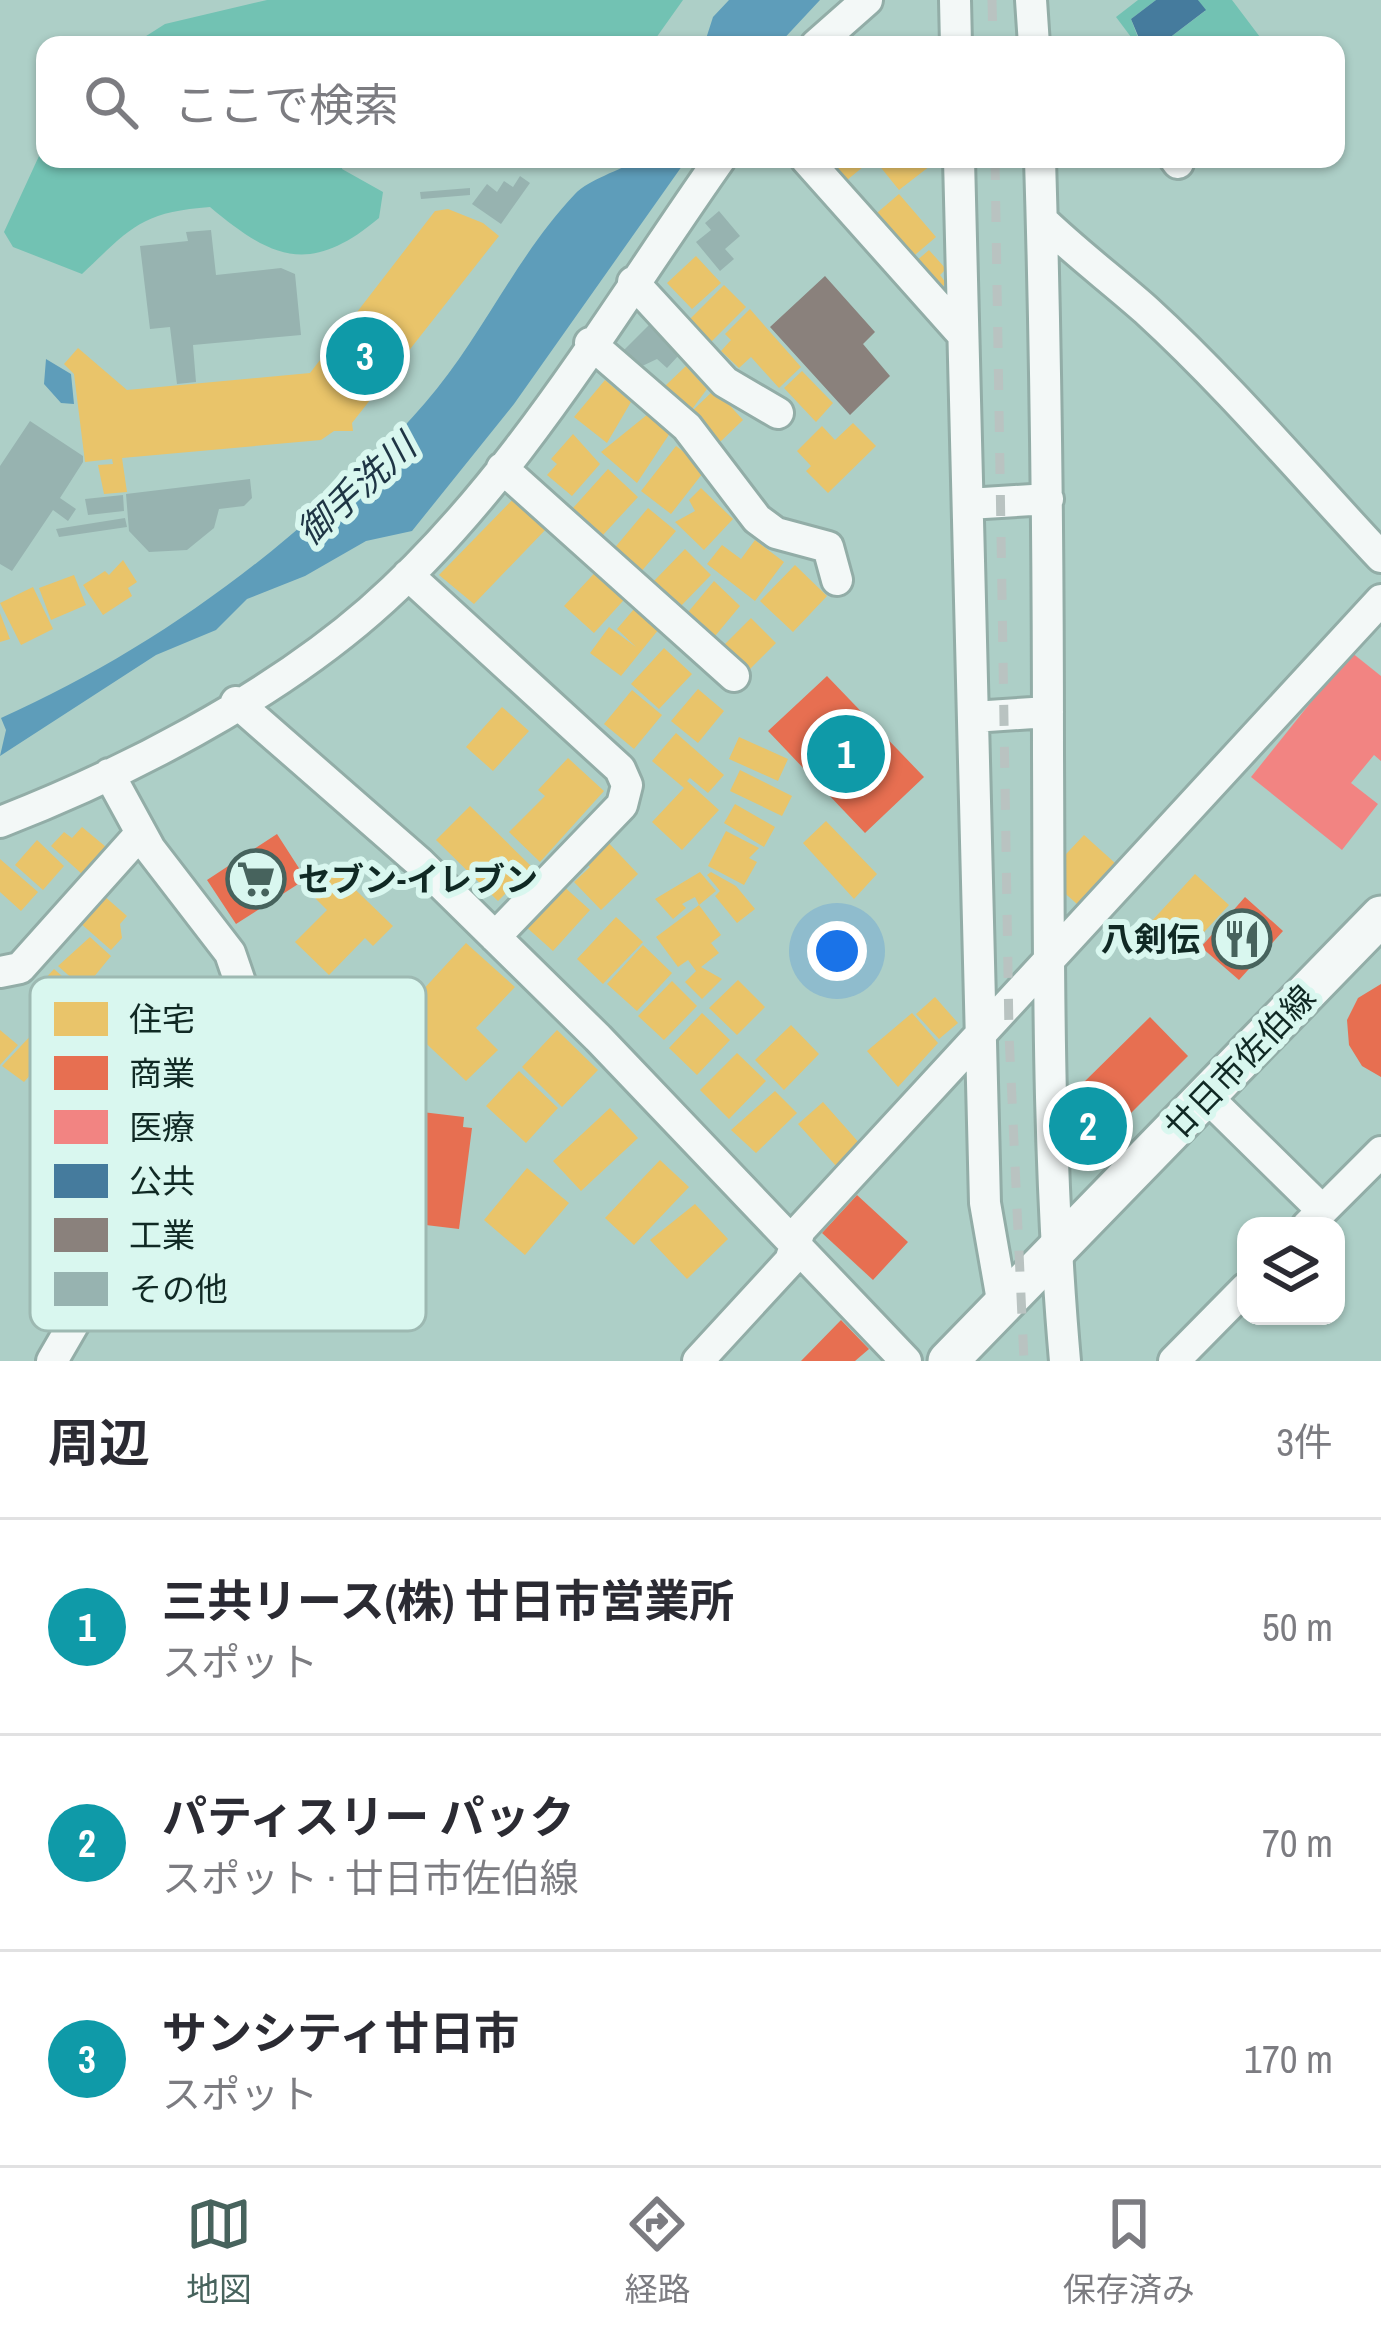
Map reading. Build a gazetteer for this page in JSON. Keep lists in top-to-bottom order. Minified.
{"streets":{"main road":["廿日市佐伯線"]},"water":["御手洗川"],"places":{"supermarket":["セブン-イレブン"],"restaurant":["八剣伝"]},"legend":["住宅","商業","医療","公共","工業","その他"],"page":{"search":"ここで検索","pins":["3","1","2"],"heading":["周辺","3件"],"list":[{"mark":"1","name":"三共リース(株) 廿日市営業所","note":"スポット","value":"50 m"},{"mark":"2","name":"パティスリー パック","note":"スポット · 廿日市佐伯線","value":"70 m"},{"mark":"3","name":"サンシティ廿日市","note":"スポット","value":"170 m"}],"nav":["地図","経路","保存済み"]}}
